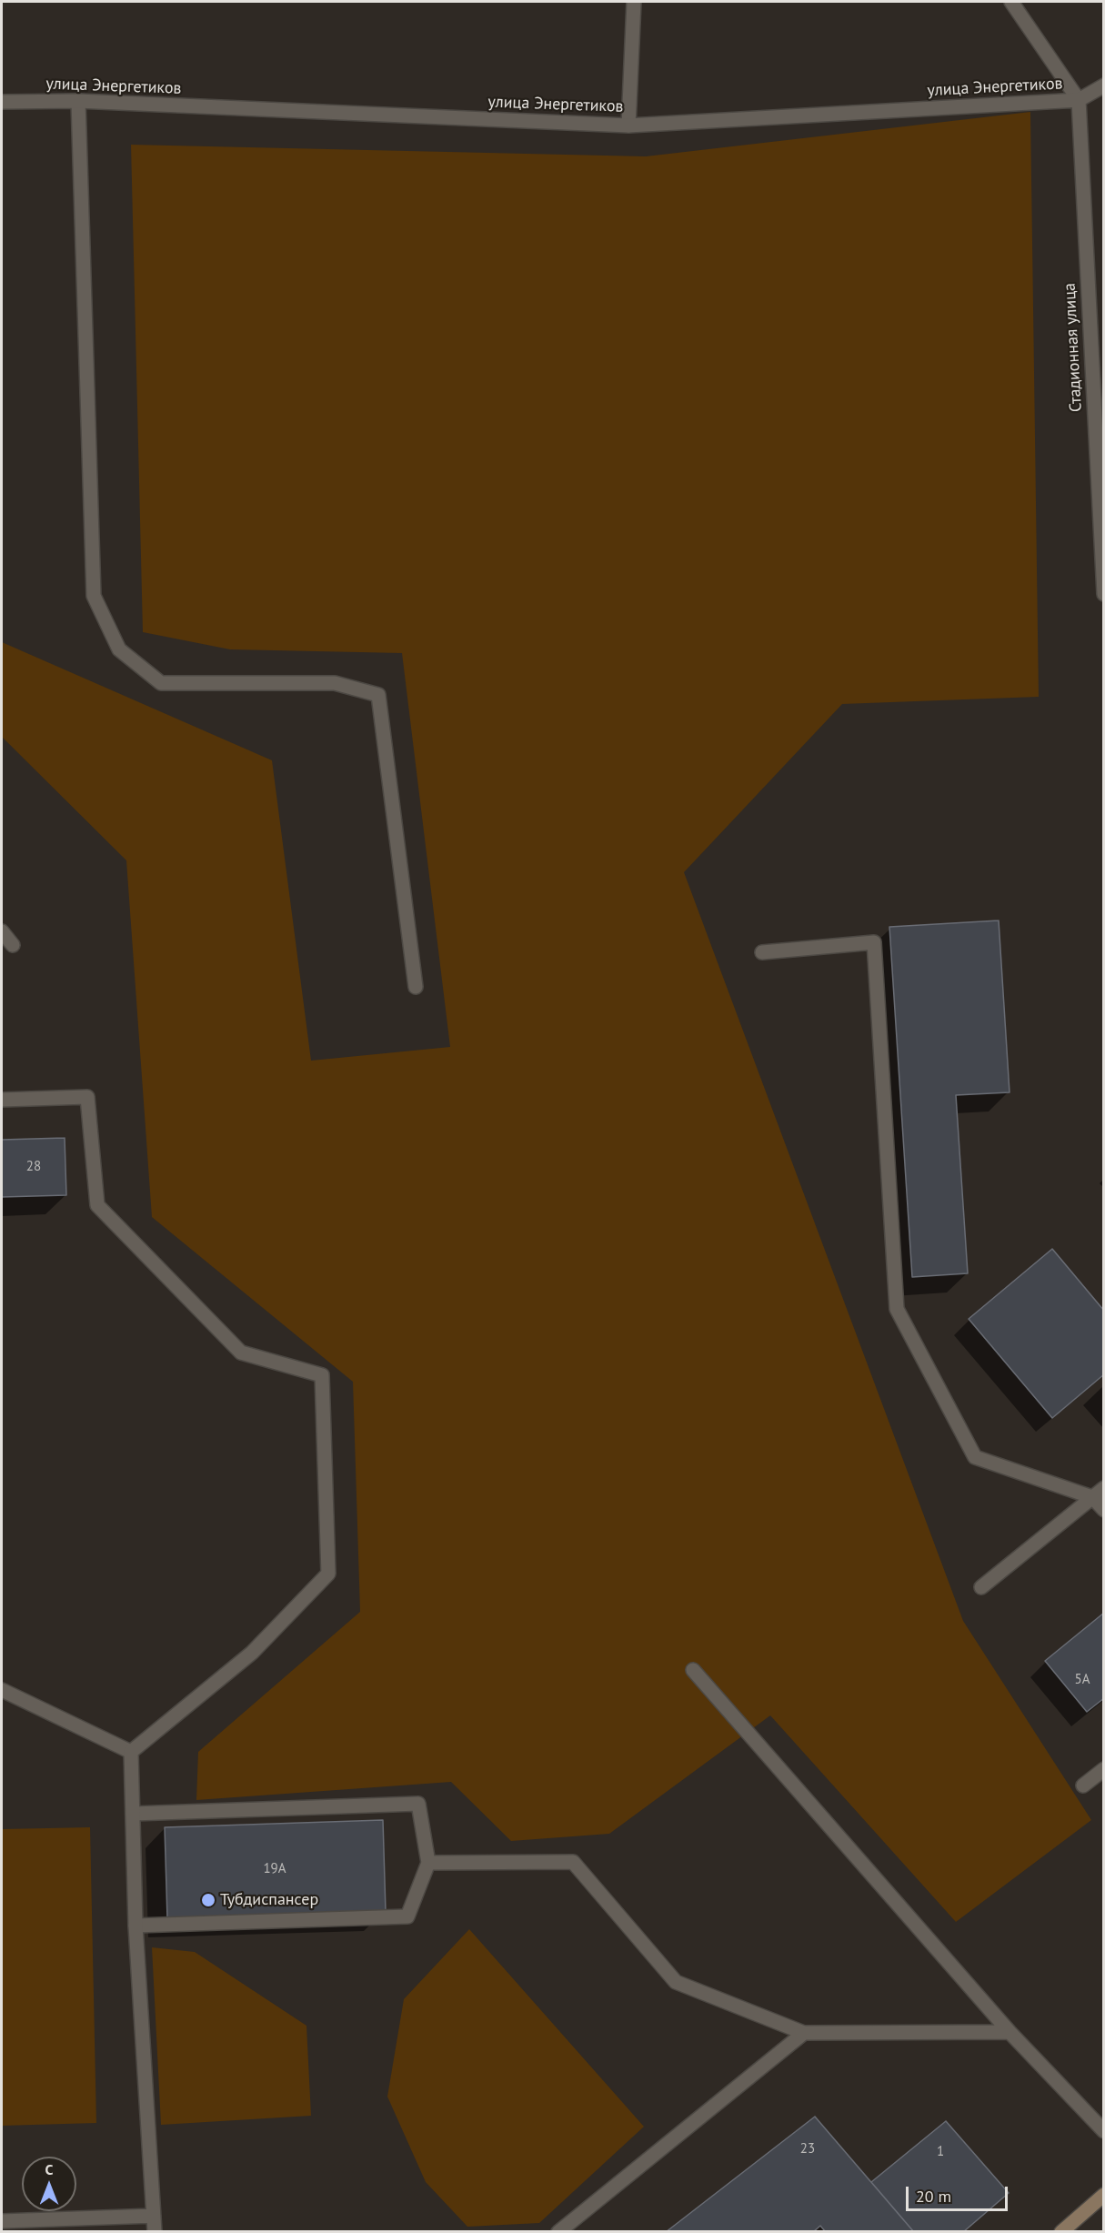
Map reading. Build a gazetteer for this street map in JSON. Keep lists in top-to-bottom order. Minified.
{"streets":{"street":["улица Энергетиков","Стадионная улица"]},"crossings":[["улица Энергетиков","Стадионная улица"]],"places":["Тубдиспансер"],"house_numbers":["28","5А","19А","23","1"],"scale_bar":"20 m","north":"top"}
